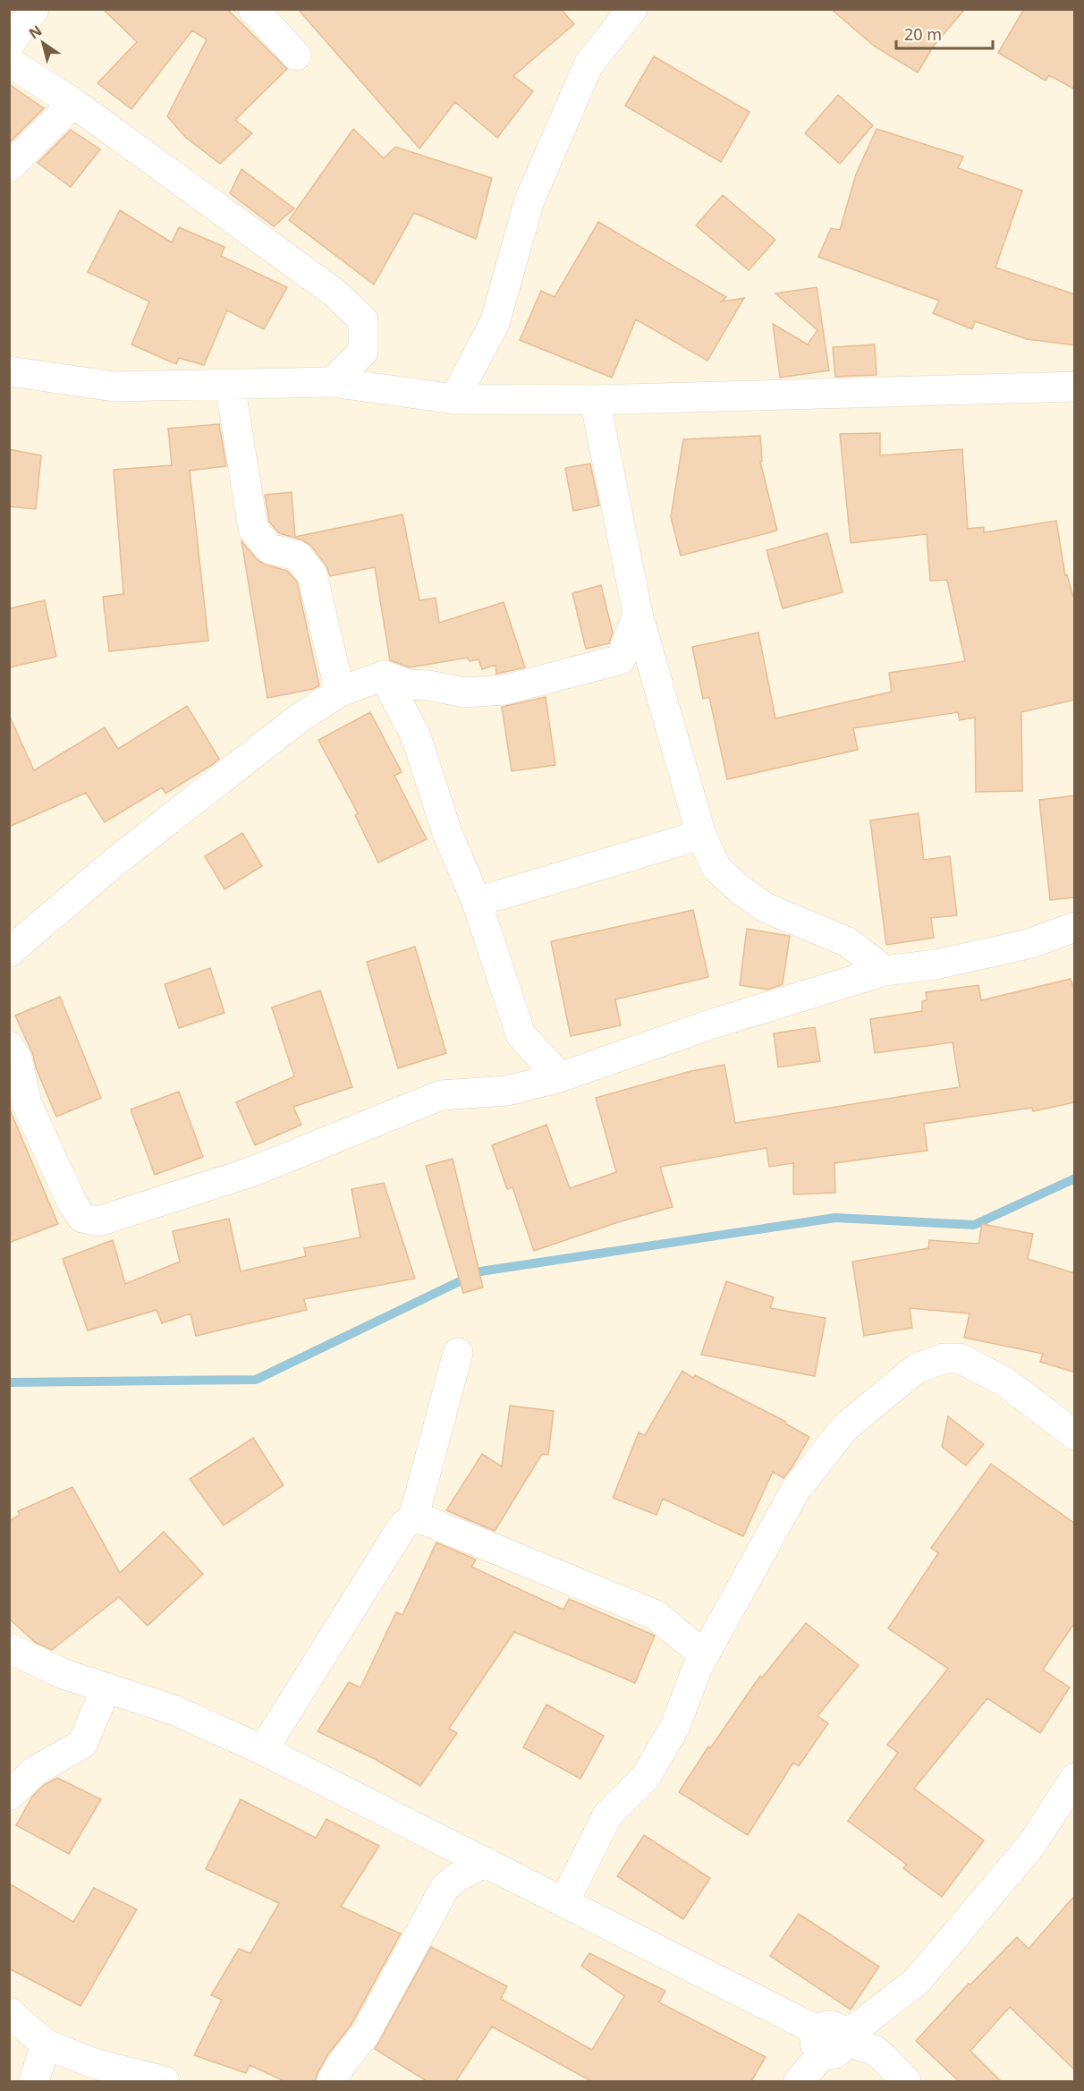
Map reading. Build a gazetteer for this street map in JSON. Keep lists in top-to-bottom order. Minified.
{"scale_bar":"20 m","north":"top left"}
